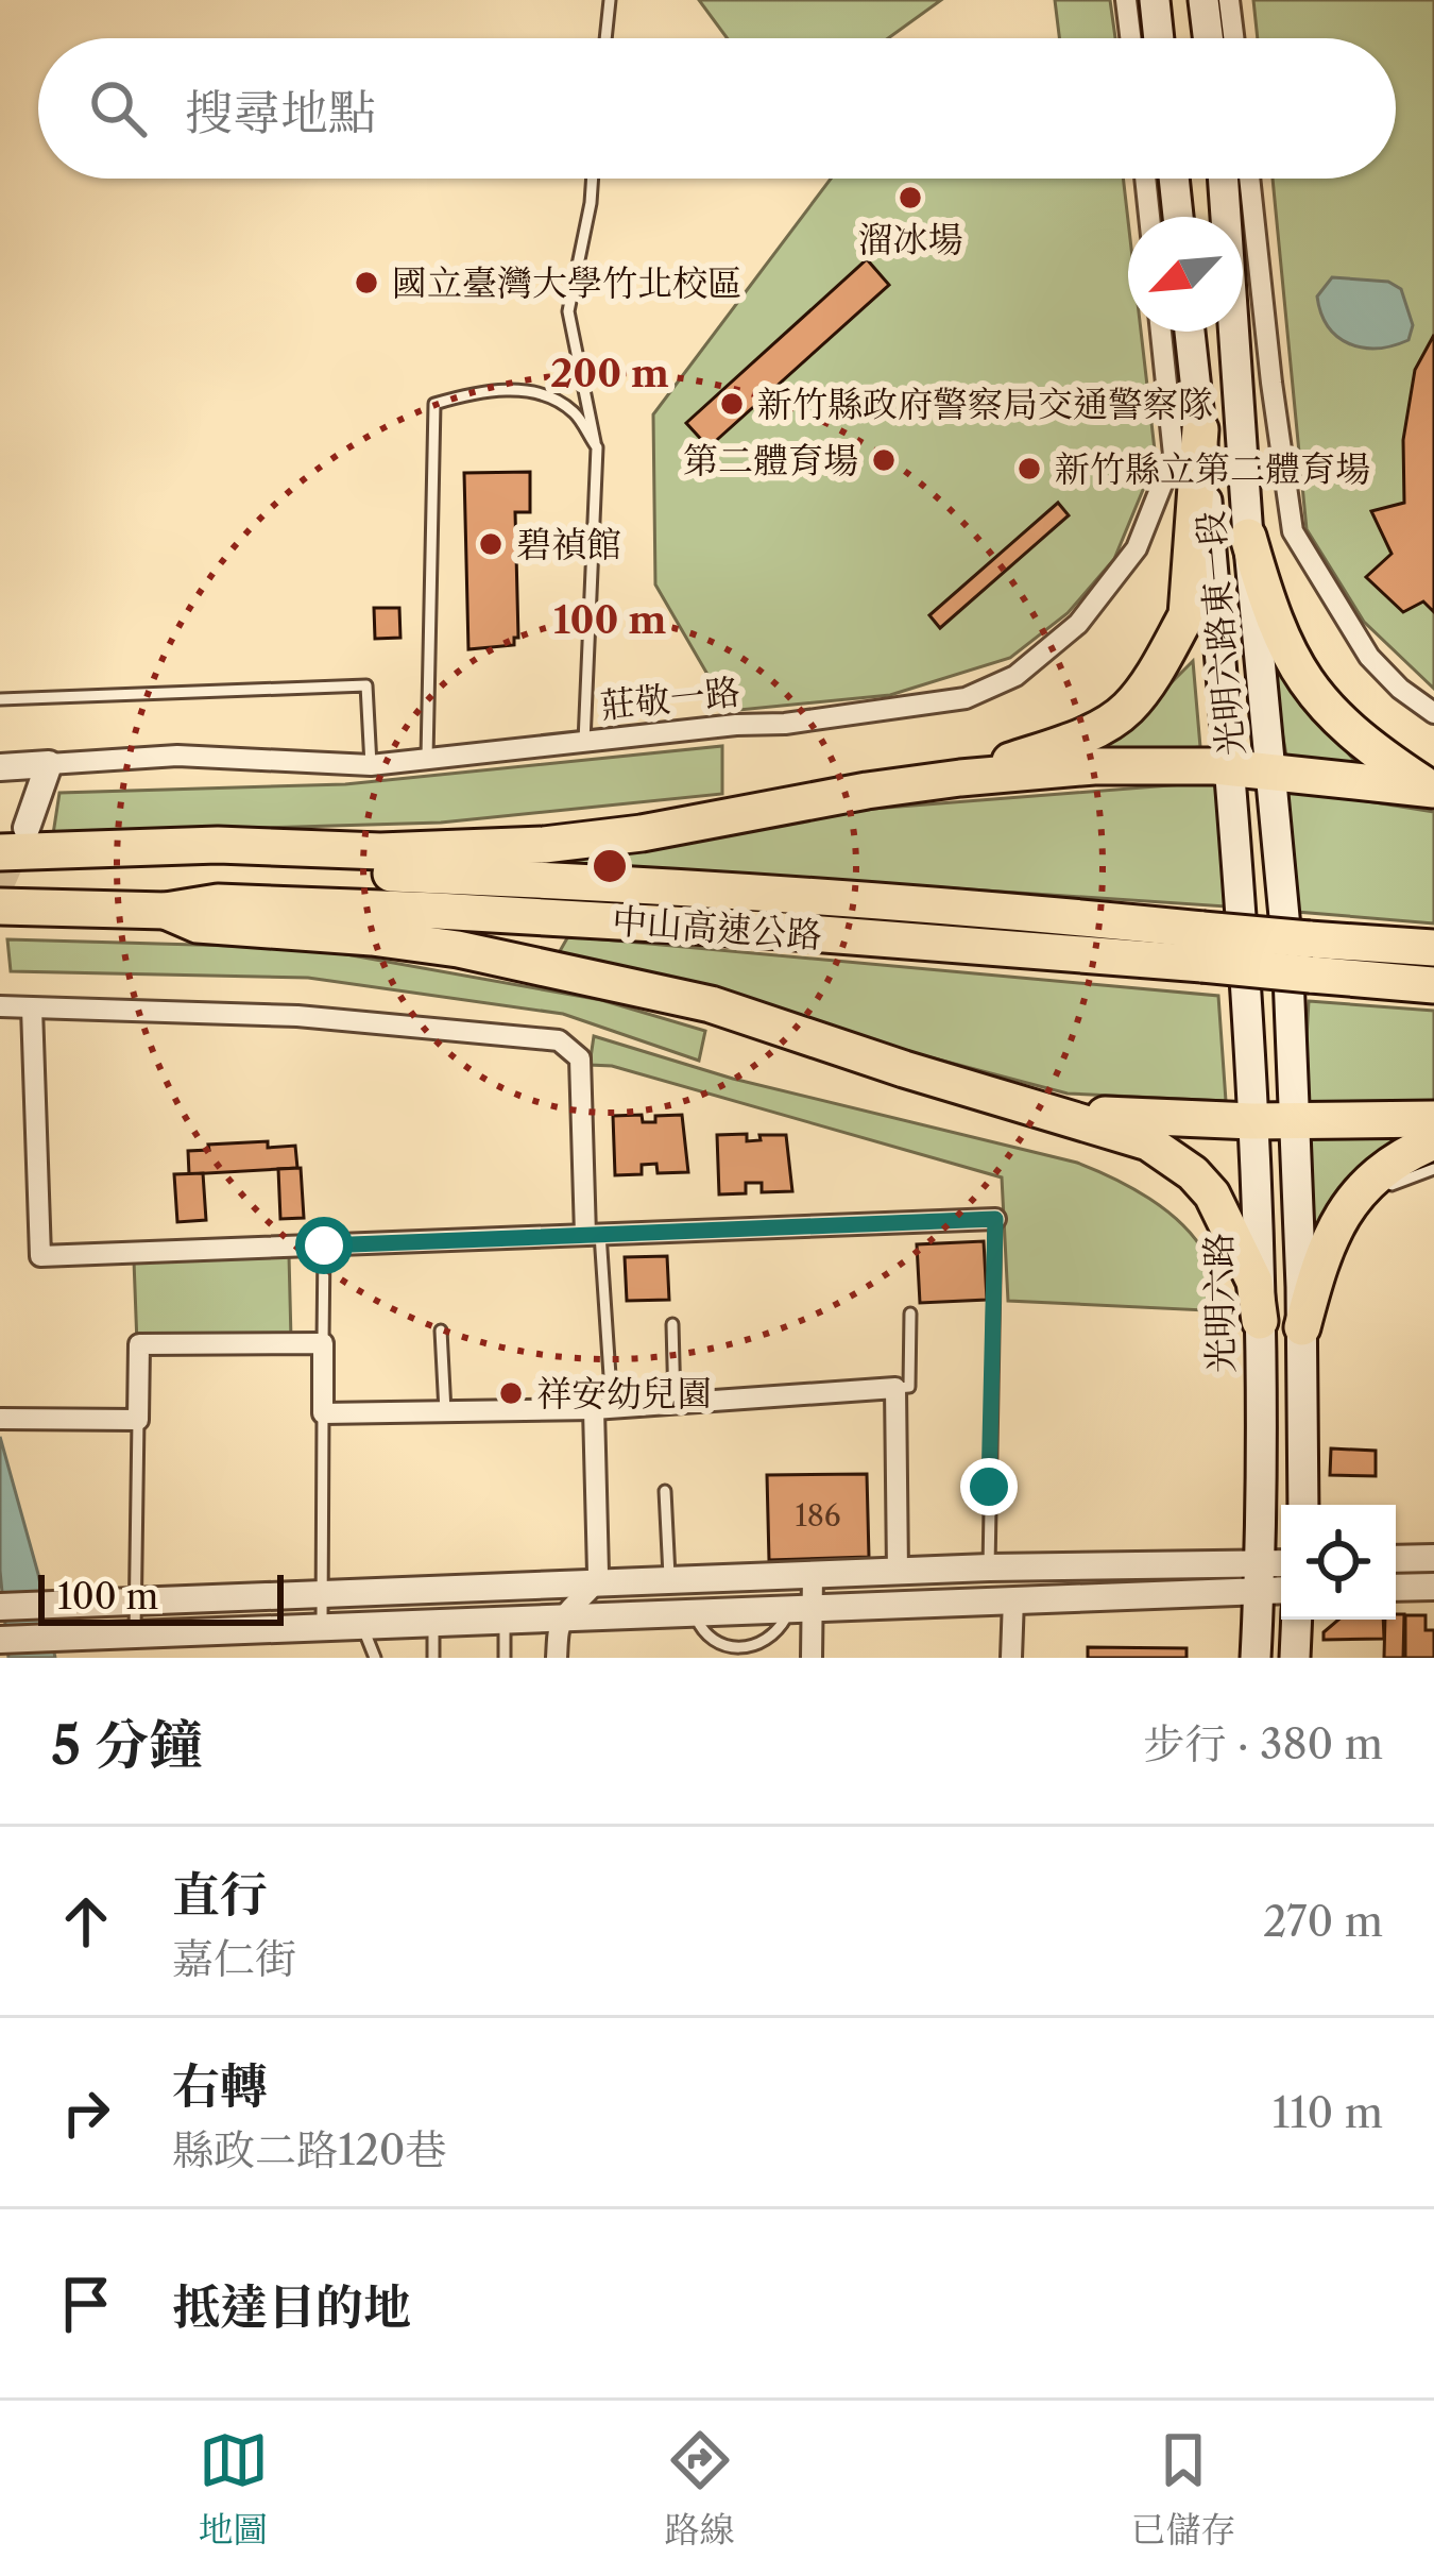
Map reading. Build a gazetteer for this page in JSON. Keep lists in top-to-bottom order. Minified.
{"streets":{"highway":["中山高速公路"],"main road":["光明六路東一段","光明六路"],"street":["莊敬一路"]},"crossings":[["光明六路東一段","中山高速公路"],["光明六路東一段","光明六路"]],"places":["溜冰場","國立臺灣大學竹北校區","新竹縣政府警察局交通警察隊","第二體育場","新竹縣立第二體育場","碧禎館","祥安幼兒園"],"house_numbers":["186"],"scale_bar":"100 m","north":"bottom left","page":{"search":"搜尋地點","scale":"100 m","heading":["5 分鐘","步行 · 380 m"],"list":[["直行","嘉仁街","270 m"],["右轉","縣政二路120巷","110 m"],"抵達目的地"],"nav":["地圖","路線","已儲存"]},"rings":["200 m","100 m"]}
